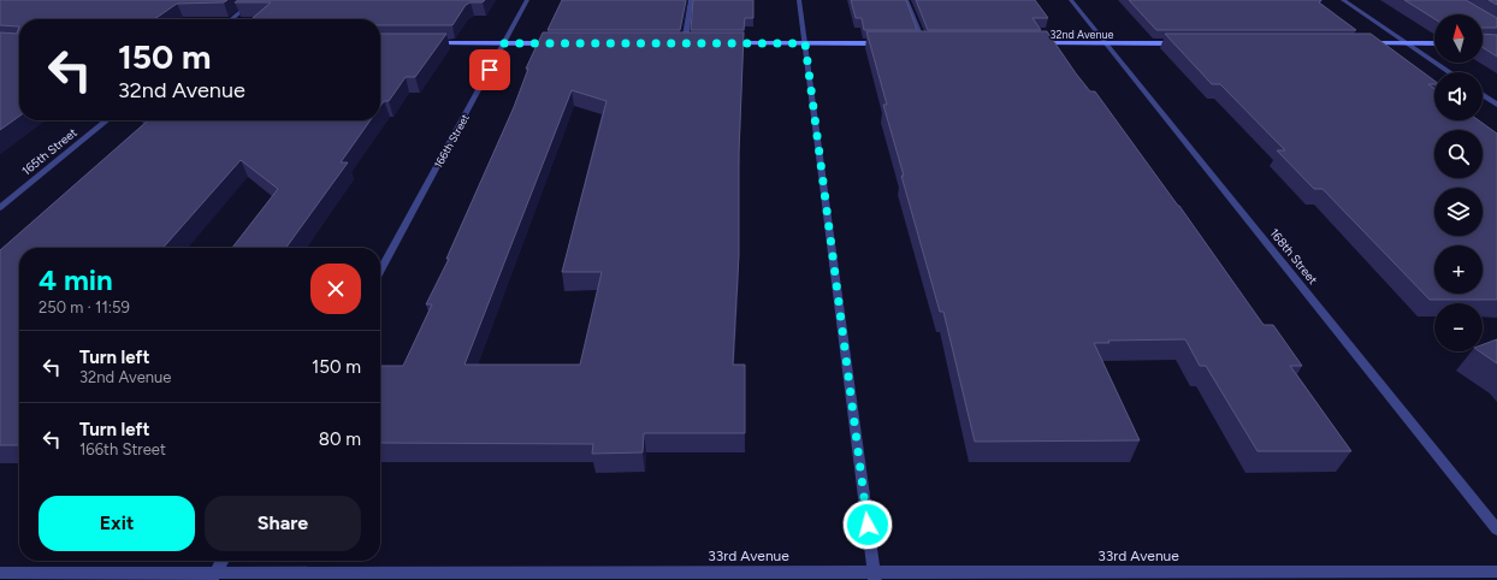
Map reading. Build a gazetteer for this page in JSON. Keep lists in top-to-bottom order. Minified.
{"streets":{"street":["32nd Avenue","166th Street","165th Street","168th Street","33rd Avenue"]},"crossings":[["32nd Avenue","168th Street"]],"north":"top","page":{"map_buttons":["+","−"],"turn":["150 m","32nd Avenue"],"heading":["4 min","250 m · 11:59"],"list":[{"name":"Turn left","note":"32nd Avenue","value":"150 m"},{"name":"Turn left","note":"166th Street","value":"80 m"}],"buttons":["Exit","Share"]}}
